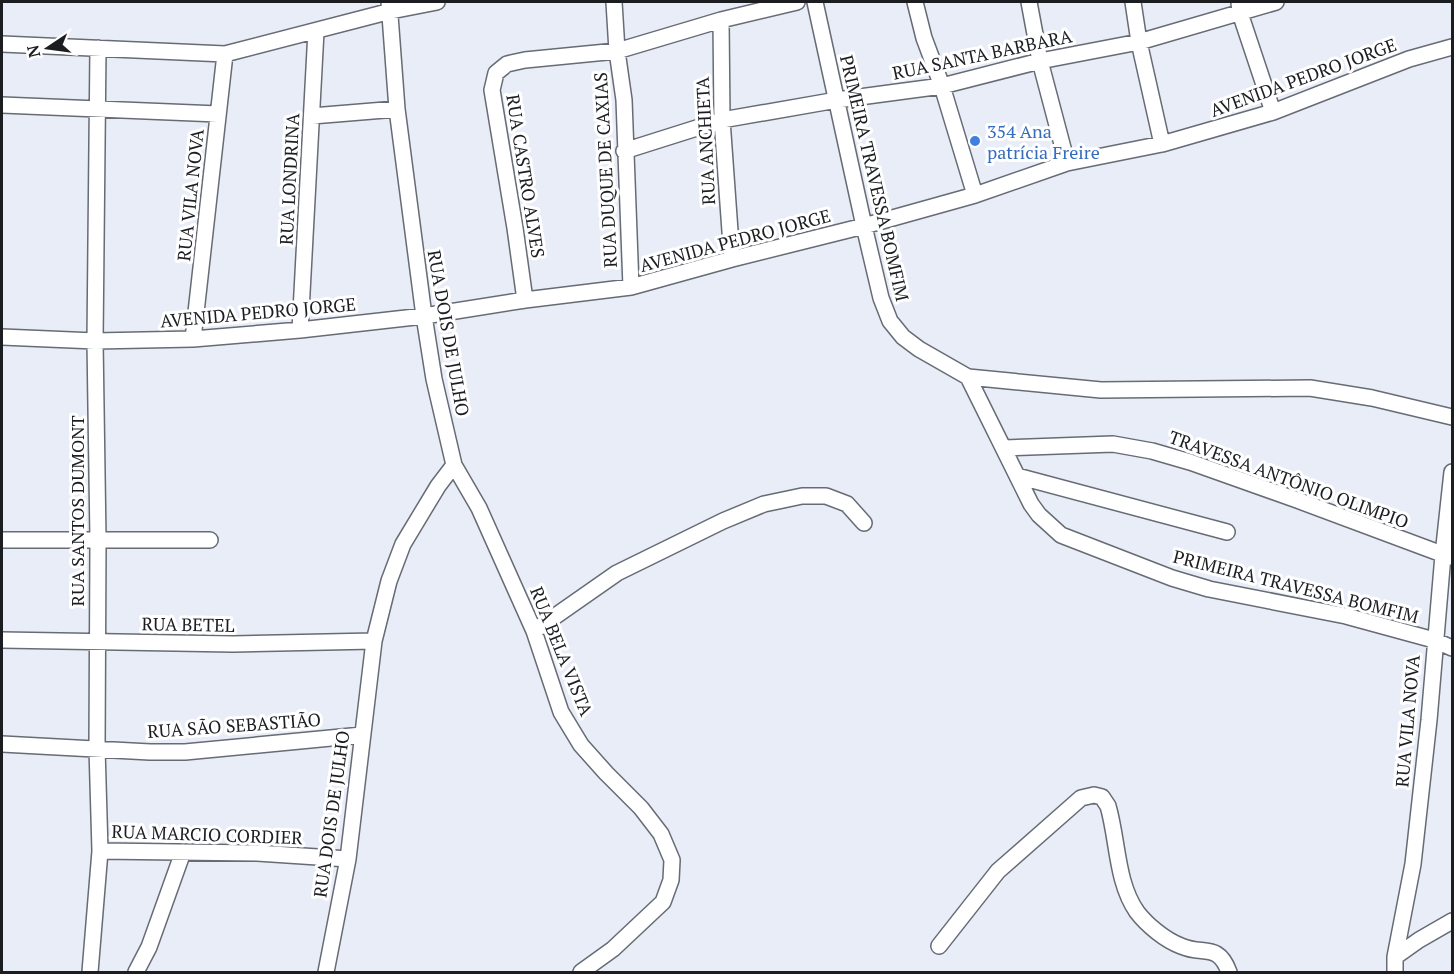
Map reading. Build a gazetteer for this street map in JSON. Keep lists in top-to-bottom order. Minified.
{"streets":{"street":["RUA SANTA BARBARA","AVENIDA PEDRO JORGE","RUA ANCHIETA","RUA DUQUE DE CAXIAS","RUA CASTRO ALVES","PRIMEIRA TRAVESSA BOMFIM","RUA LONDRINA","RUA VILA NOVA","RUA DOIS DE JULHO","TRAVESSA ANTÔNIO OLIMPIO","RUA SANTOS DUMONT","RUA BETEL","RUA BELA VISTA","RUA SÃO SEBASTIÃO","RUA MARCIO CORDIER"]},"crossings":[["RUA SANTA BARBARA","RUA ANCHIETA"],["RUA SANTA BARBARA","RUA DUQUE DE CAXIAS"],["RUA SANTA BARBARA","PRIMEIRA TRAVESSA BOMFIM"],["AVENIDA PEDRO JORGE","RUA ANCHIETA"],["AVENIDA PEDRO JORGE","RUA DUQUE DE CAXIAS"],["AVENIDA PEDRO JORGE","RUA CASTRO ALVES"],["AVENIDA PEDRO JORGE","PRIMEIRA TRAVESSA BOMFIM"],["AVENIDA PEDRO JORGE","RUA LONDRINA"],["AVENIDA PEDRO JORGE","RUA VILA NOVA"],["AVENIDA PEDRO JORGE","RUA DOIS DE JULHO"],["AVENIDA PEDRO JORGE","RUA SANTOS DUMONT"],["RUA DUQUE DE CAXIAS","RUA CASTRO ALVES"],["PRIMEIRA TRAVESSA BOMFIM","RUA VILA NOVA"],["PRIMEIRA TRAVESSA BOMFIM","TRAVESSA ANTÔNIO OLIMPIO"],["RUA VILA NOVA","TRAVESSA ANTÔNIO OLIMPIO"],["RUA DOIS DE JULHO","RUA BETEL"],["RUA DOIS DE JULHO","RUA BELA VISTA"],["RUA DOIS DE JULHO","RUA SÃO SEBASTIÃO"],["RUA DOIS DE JULHO","RUA MARCIO CORDIER"],["RUA SANTOS DUMONT","RUA BETEL"],["RUA SANTOS DUMONT","RUA SÃO SEBASTIÃO"],["RUA SANTOS DUMONT","RUA MARCIO CORDIER"]],"places":["354 Ana patrícia Freire"],"north":"left"}
